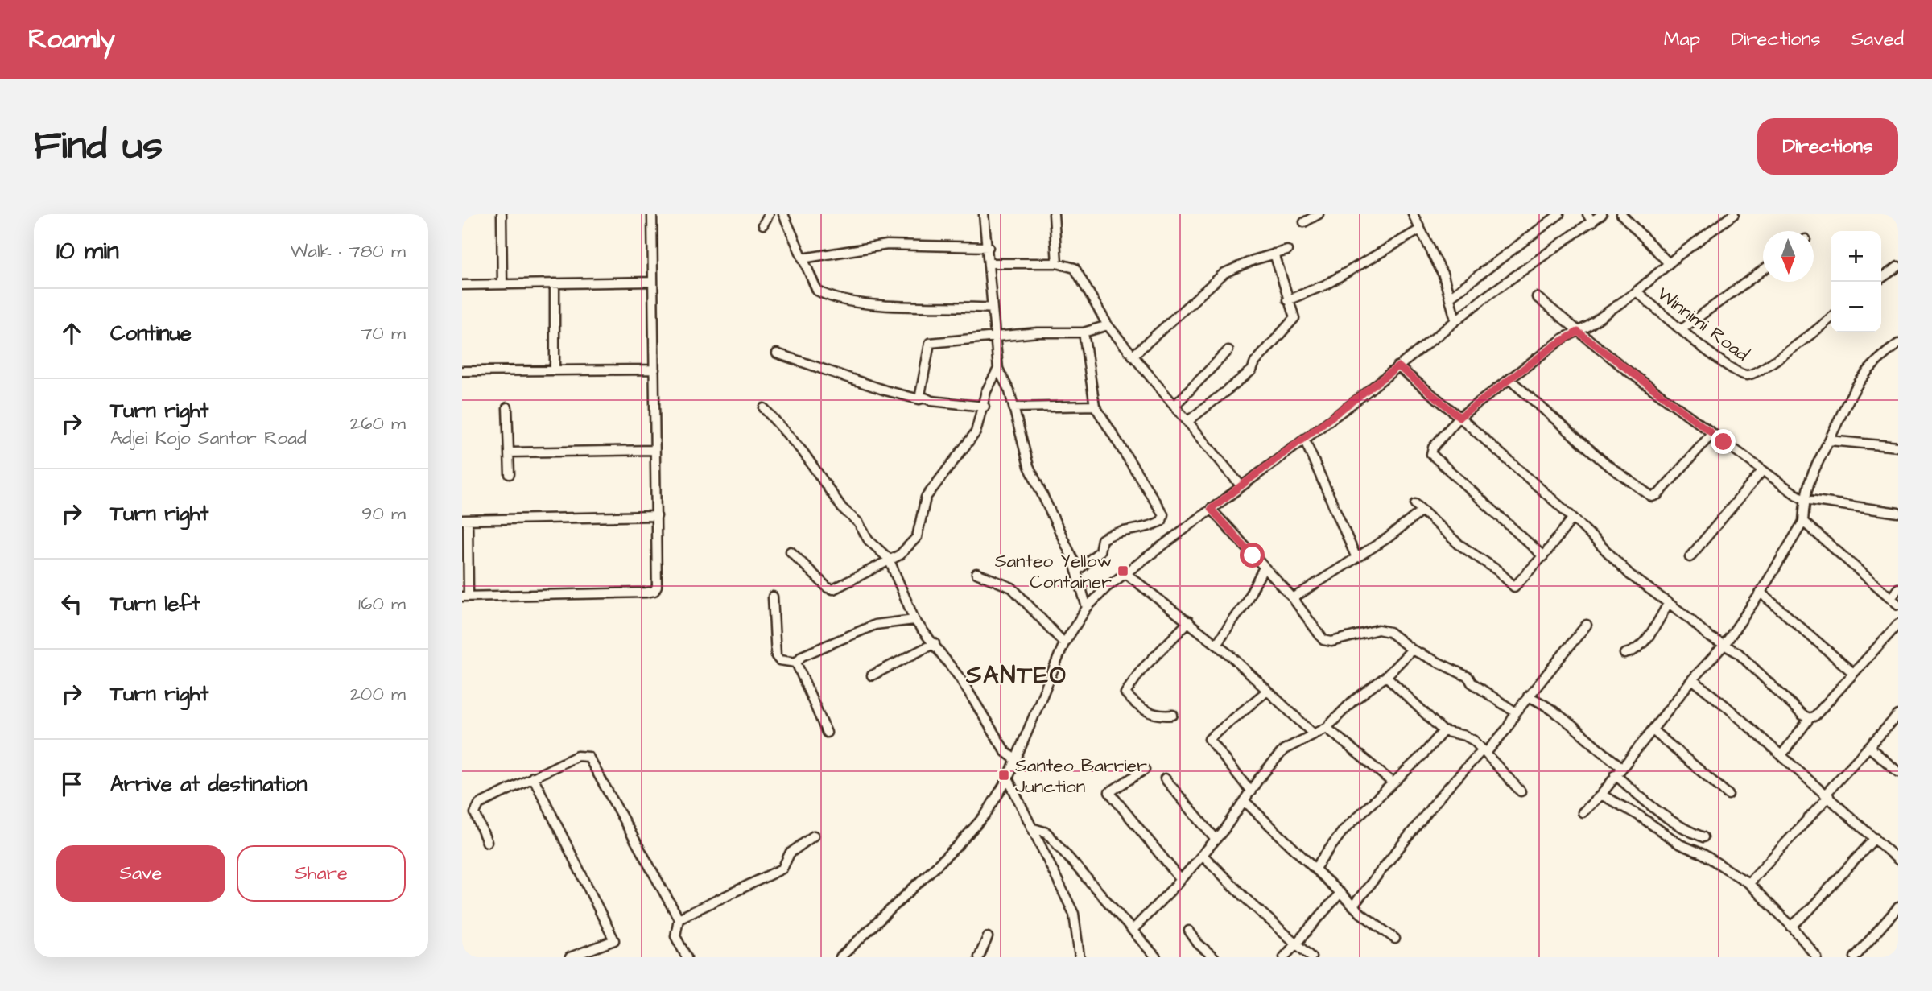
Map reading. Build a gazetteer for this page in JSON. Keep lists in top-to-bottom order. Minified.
{"streets":{"street":["Winnimi Road"]},"districts":["SANTEO"],"places":{"transit":["Santeo Yellow Container","Santeo Barrier Junction"]},"north":"bottom","page":{"header":"Roamly","nav":["Map","Directions","Saved"],"buttons":["Directions",["Save","Share"]],"title":"Find us","heading":["10 min","Walk · 780 m"],"map_buttons":["+","−"],"list":[["Continue","70 m"],["Turn right","Adjei Kojo Santor Road","260 m"],["Turn right","90 m"],["Turn left","160 m"],["Turn right","200 m"],"Arrive at destination"]}}
